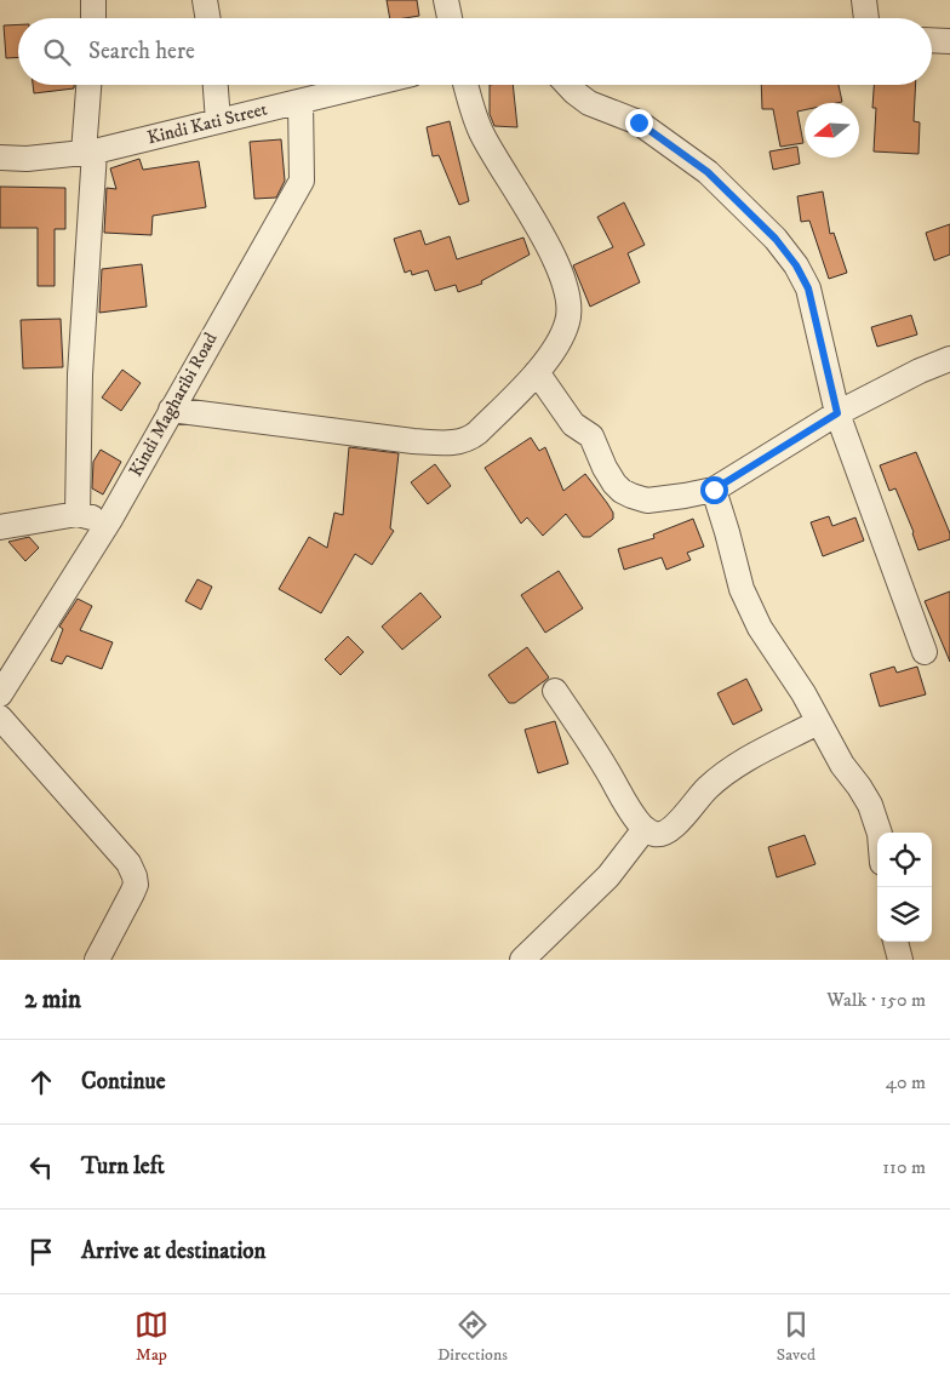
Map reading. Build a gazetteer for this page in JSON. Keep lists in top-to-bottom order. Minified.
{"streets":{"street":["Kindi Kati Street","Kindi Magharibi Road"]},"crossings":[["Kindi Kati Street","Kindi Magharibi Road"]],"north":"left","page":{"search":"Search here","heading":["2 min","Walk · 150 m"],"list":[["Continue","40 m"],["Turn left","110 m"],"Arrive at destination"],"nav":["Map","Directions","Saved"]}}
